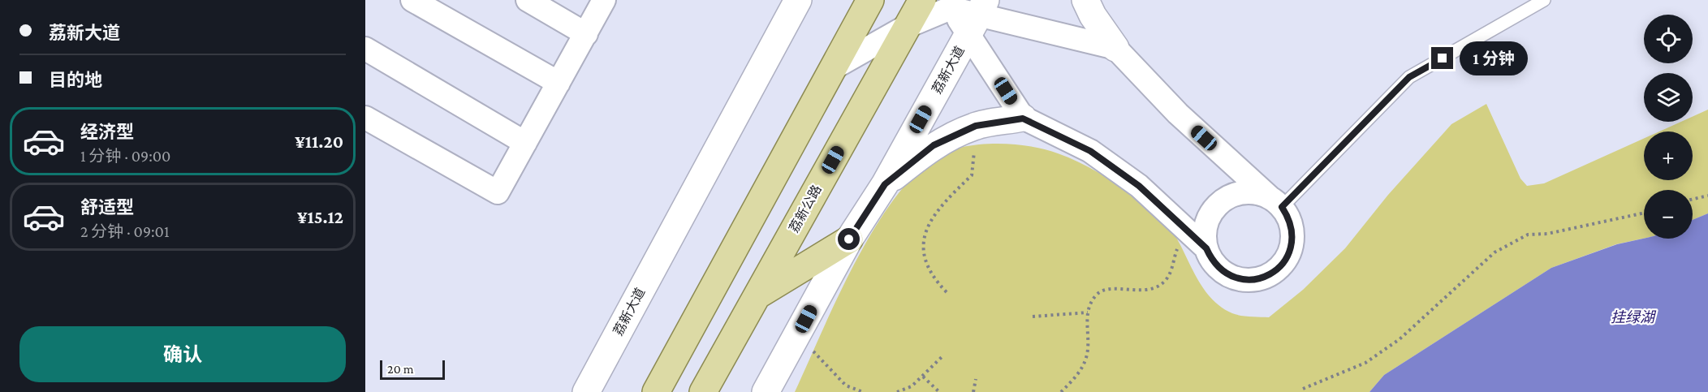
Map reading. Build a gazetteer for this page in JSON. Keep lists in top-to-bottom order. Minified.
{"streets":{"main road":["荔新公路"],"street":["荔新大道"]},"water":["挂绿湖"],"scale_bar":"20 m","page":{"banner":["荔新大道","目的地"],"map_buttons":["+","−"],"bubble":"1 分钟","list":[{"name":"经济型","note":"1 分钟 · 09:00","value":"¥11.20"},{"name":"舒适型","note":"2 分钟 · 09:01","value":"¥15.12"}],"buttons":"确认","scale":"20 m"}}
